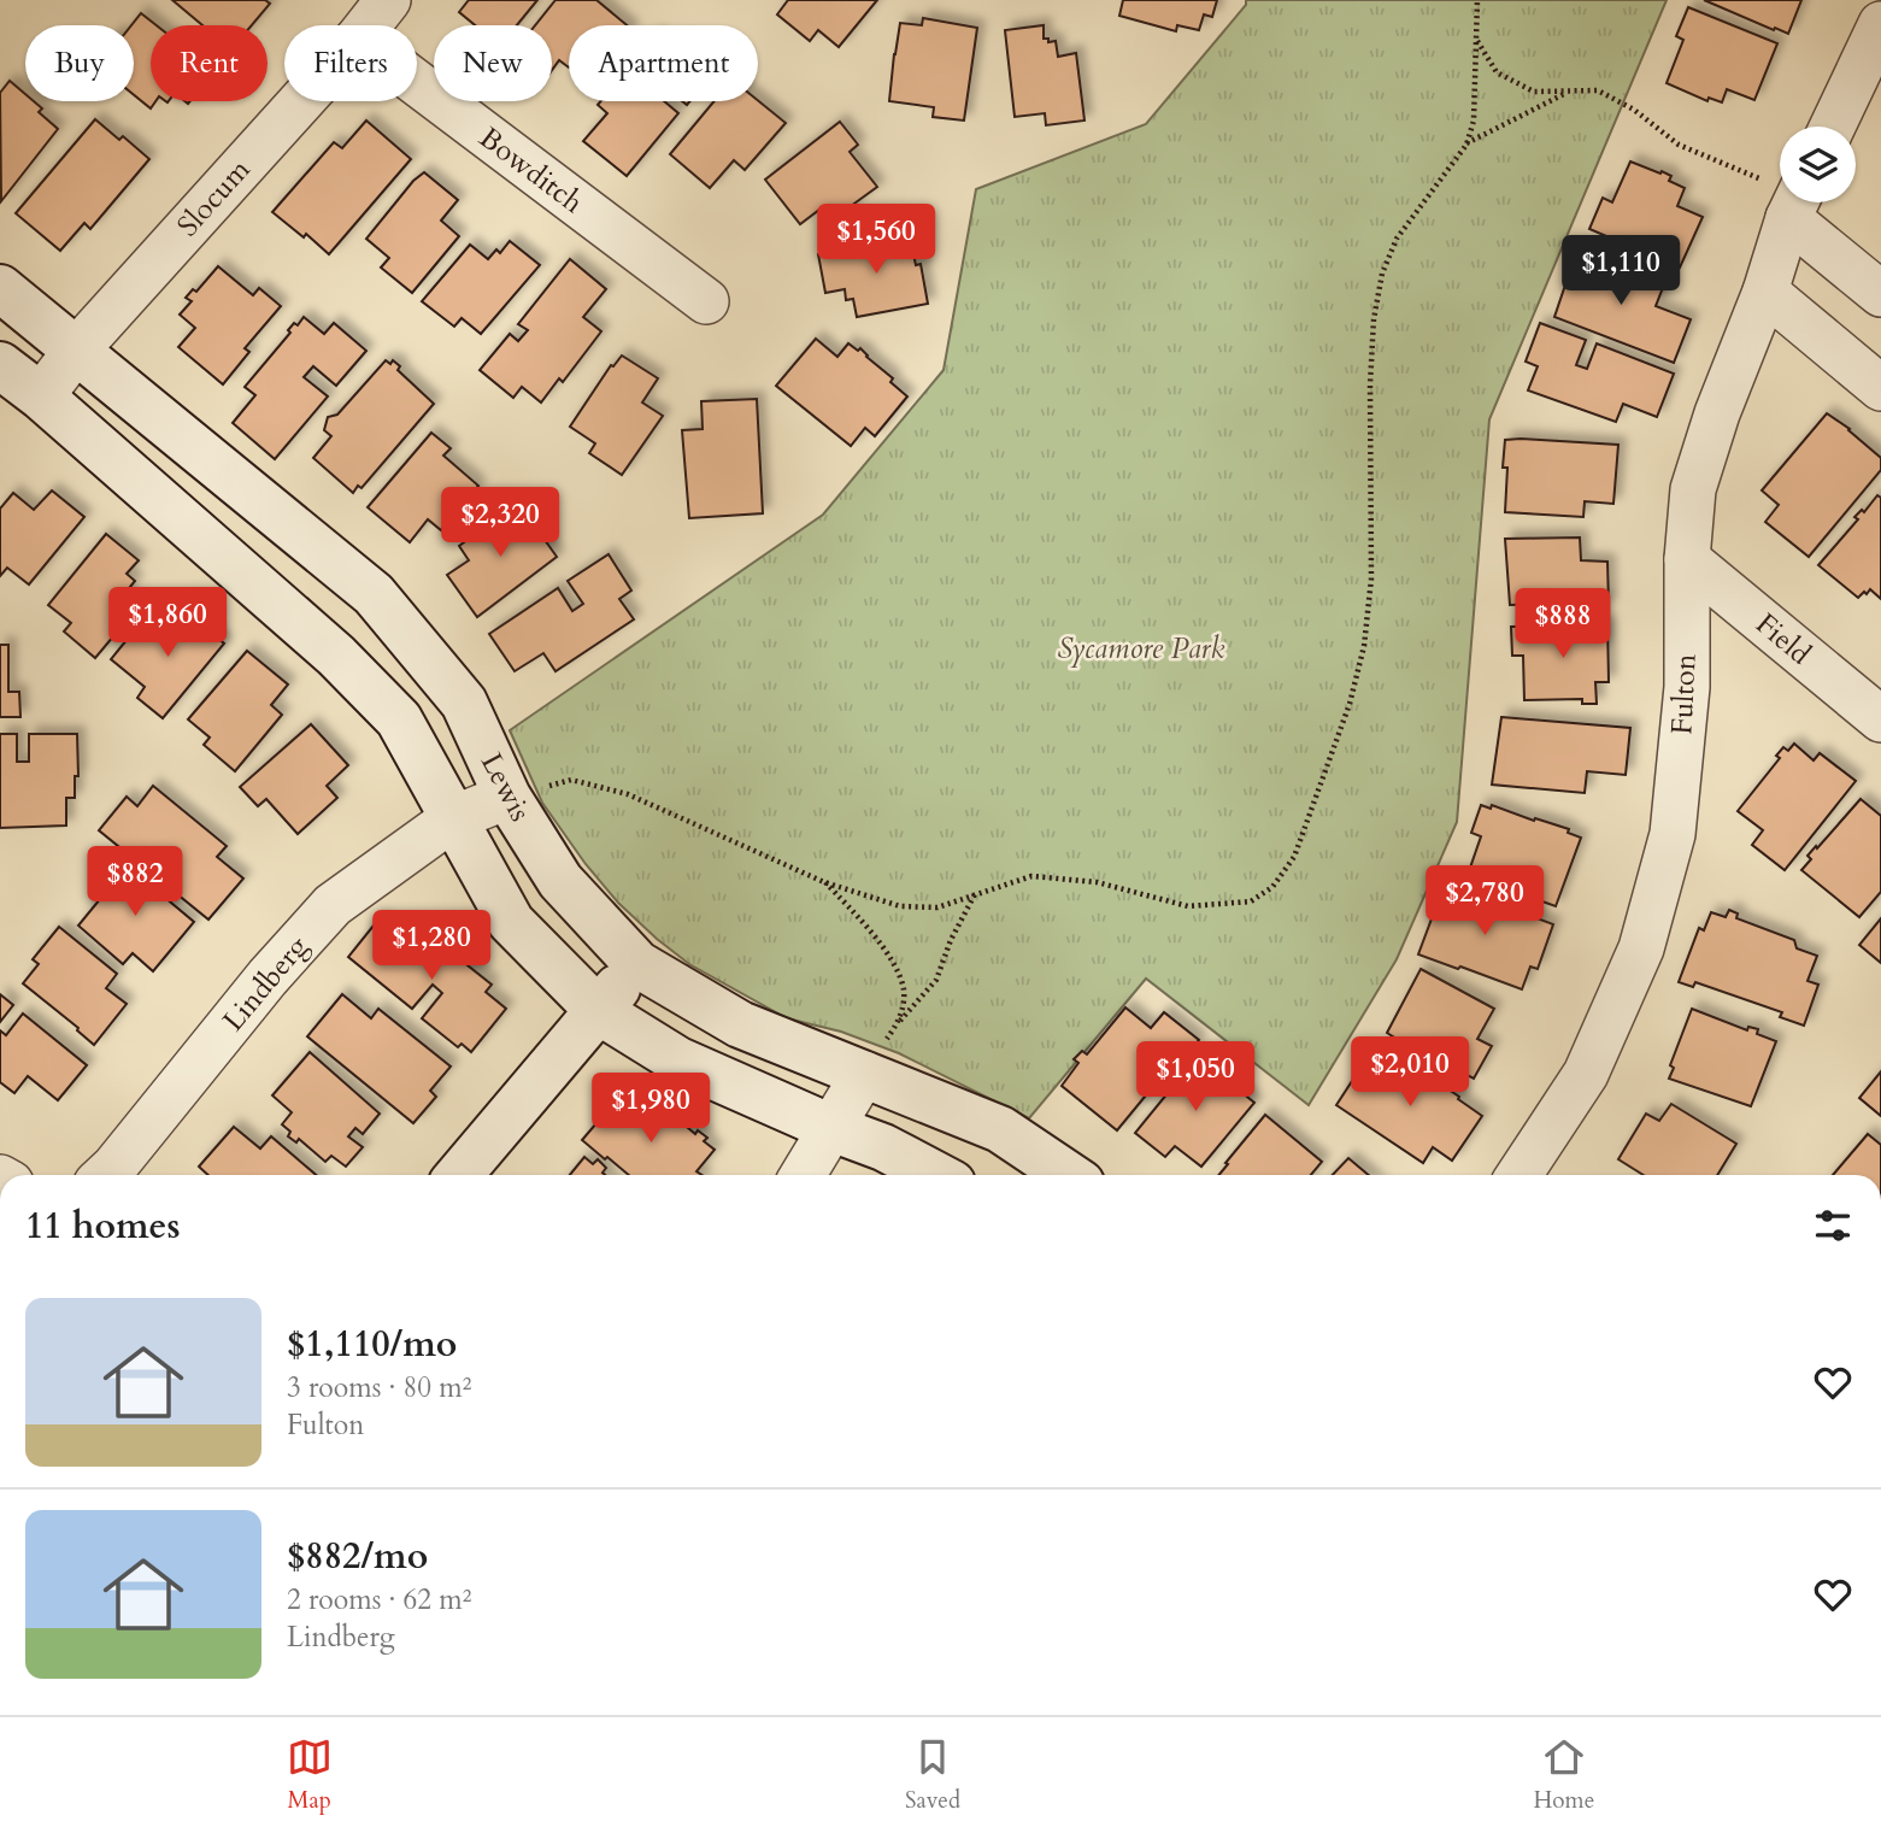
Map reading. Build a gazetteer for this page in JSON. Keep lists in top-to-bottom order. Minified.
{"streets":{"street":["Bowditch","Slocum","Field","Fulton","Lewis","Lindberg"]},"crossings":[["Slocum","Lewis"],["Field","Fulton"],["Lewis","Lindberg"]],"parks":["Sycamore Park"],"page":{"chip":["Buy","Rent","Filters","New","Apartment"],"price":["$1,560","$1,110","$2,320","$1,860","$888","$882","$2,780","$1,280","$2,010","$1,050","$1,980"],"heading":"11 homes","list":[{"name":"$1,110/mo","note":"3 rooms · 80 m² · Fulton"},{"name":"$882/mo","note":"2 rooms · 62 m² · Lindberg"}],"tabs":["Map","Saved","Home"]}}
